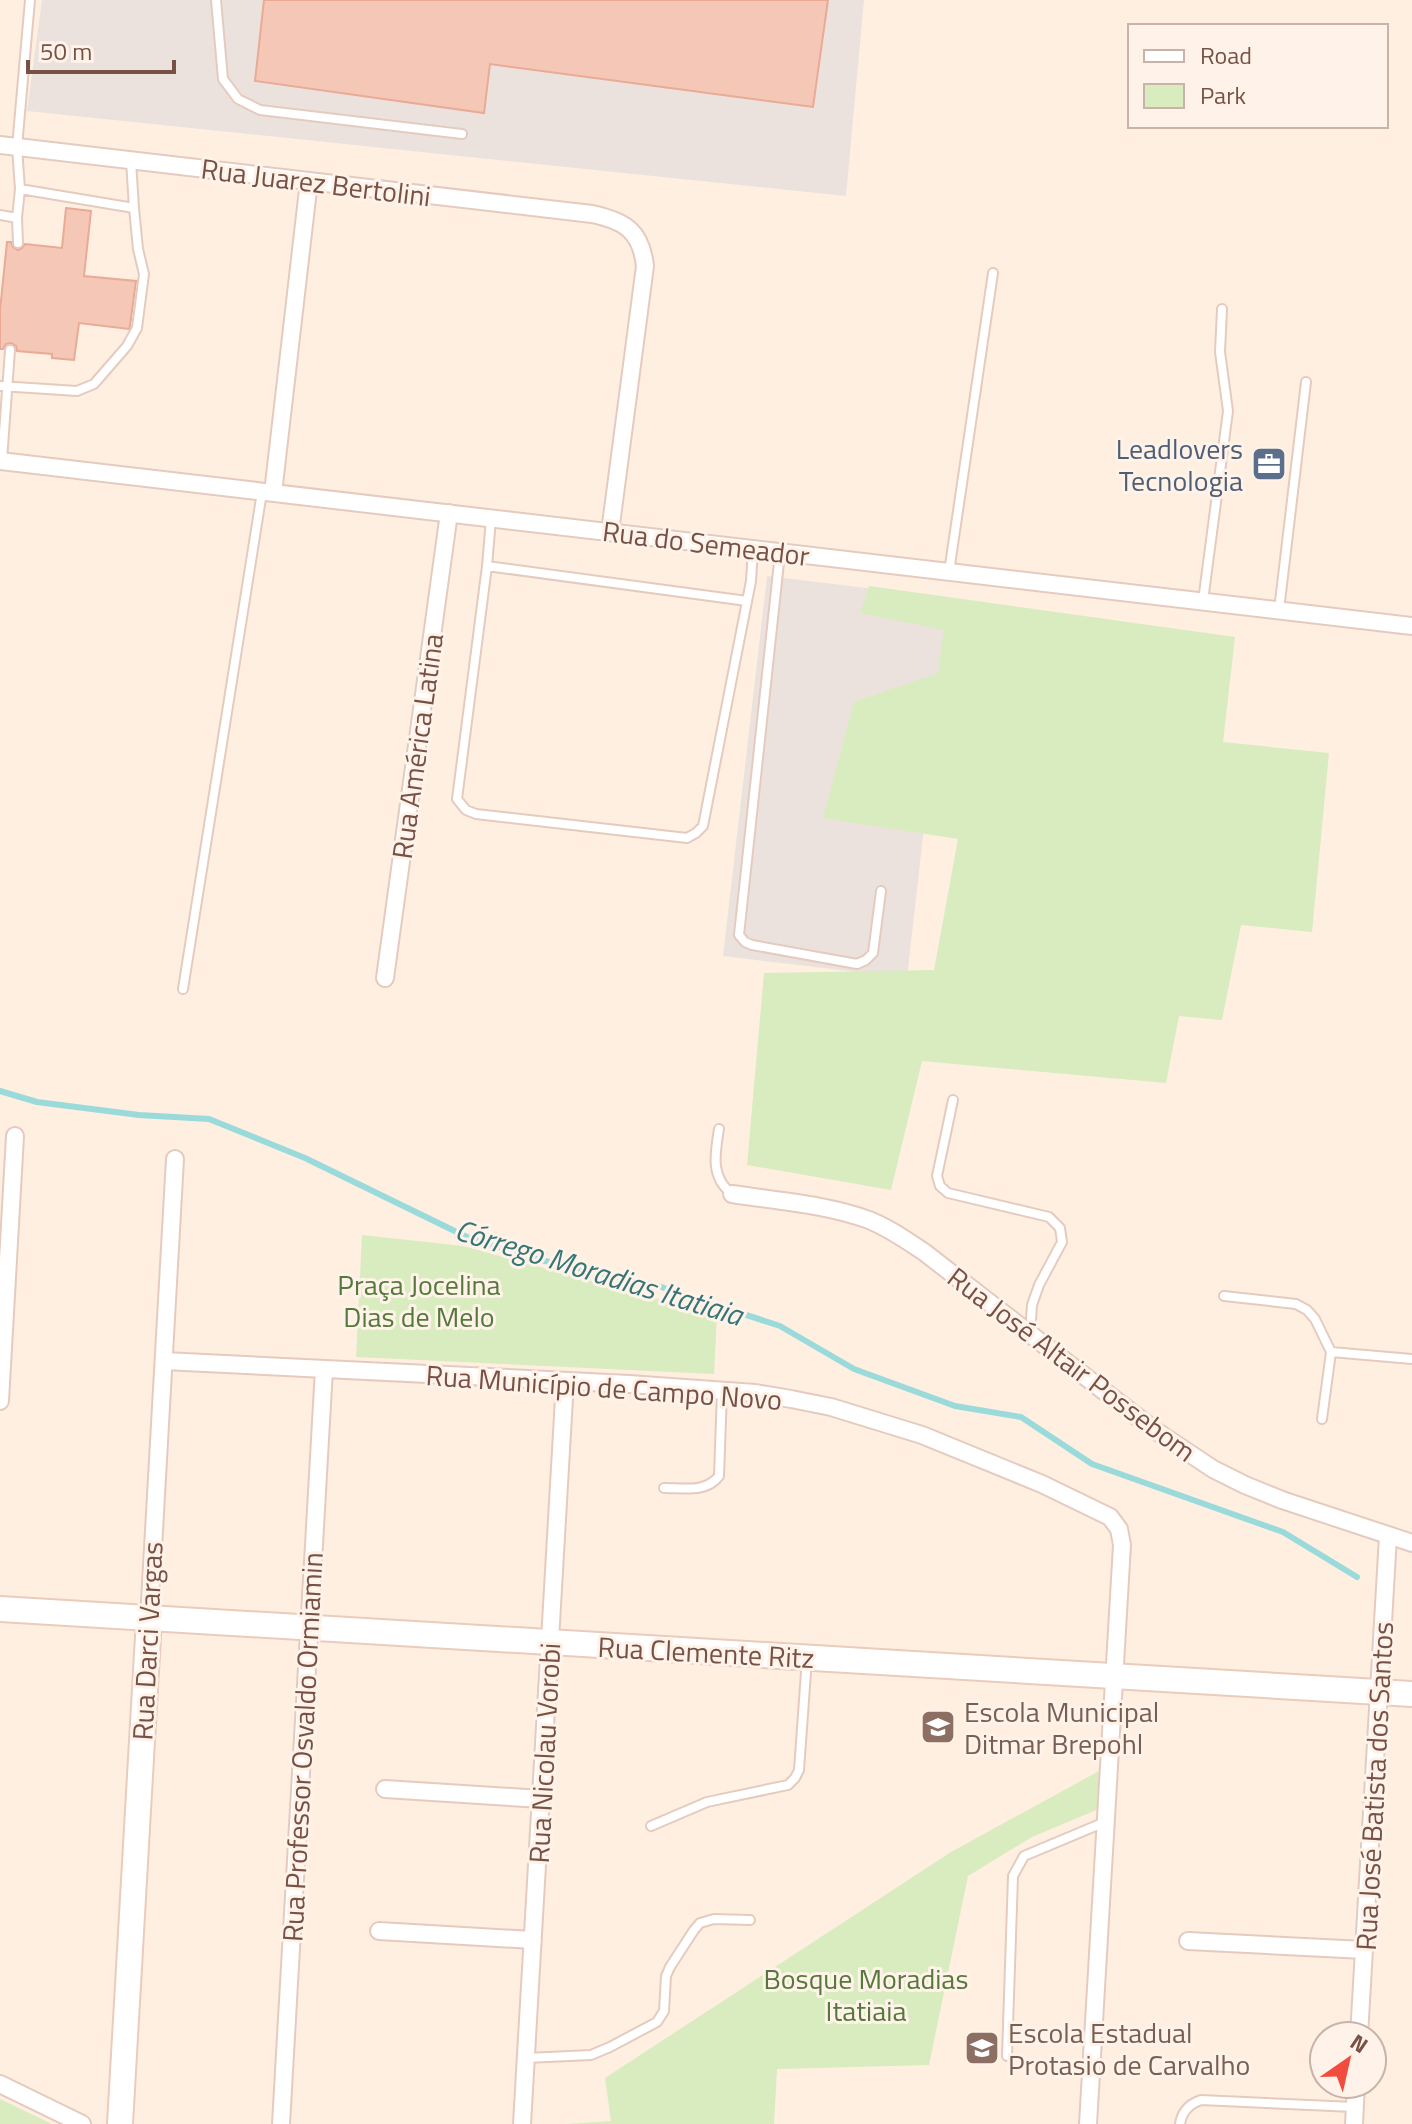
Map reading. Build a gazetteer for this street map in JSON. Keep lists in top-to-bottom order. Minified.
{"streets":{"street":["Rua Juarez Bertolini","Rua do Semeador","Rua América Latina","Rua José Altair Possebom","Rua Município de Campo Novo","Rua Darci Vargas","Rua Clemente Ritz","Rua Professor Osvaldo Ormiamin","Rua Nicolau Vorobi","Rua José Batista dos Santos"]},"crossings":[["Rua Juarez Bertolini","Rua do Semeador"],["Rua do Semeador","Rua América Latina"],["Rua José Altair Possebom","Rua José Batista dos Santos"],["Rua Município de Campo Novo","Rua Darci Vargas"],["Rua Município de Campo Novo","Rua Clemente Ritz"],["Rua Município de Campo Novo","Rua Professor Osvaldo Ormiamin"],["Rua Município de Campo Novo","Rua Nicolau Vorobi"],["Rua Darci Vargas","Rua Clemente Ritz"],["Rua Clemente Ritz","Rua Professor Osvaldo Ormiamin"],["Rua Clemente Ritz","Rua Nicolau Vorobi"],["Rua Clemente Ritz","Rua José Batista dos Santos"]],"water":["Córrego Moradias Itatiaia"],"parks":["Praça Jocelina Dias de Melo","Bosque Moradias Itatiaia"],"places":{"office":["Leadlovers Tecnologia"],"school or university":["Escola Municipal Ditmar Brepohl","Escola Estadual Protasio de Carvalho"]},"legend":["Road","Park"],"scale_bar":"50 m","north":"top right"}
